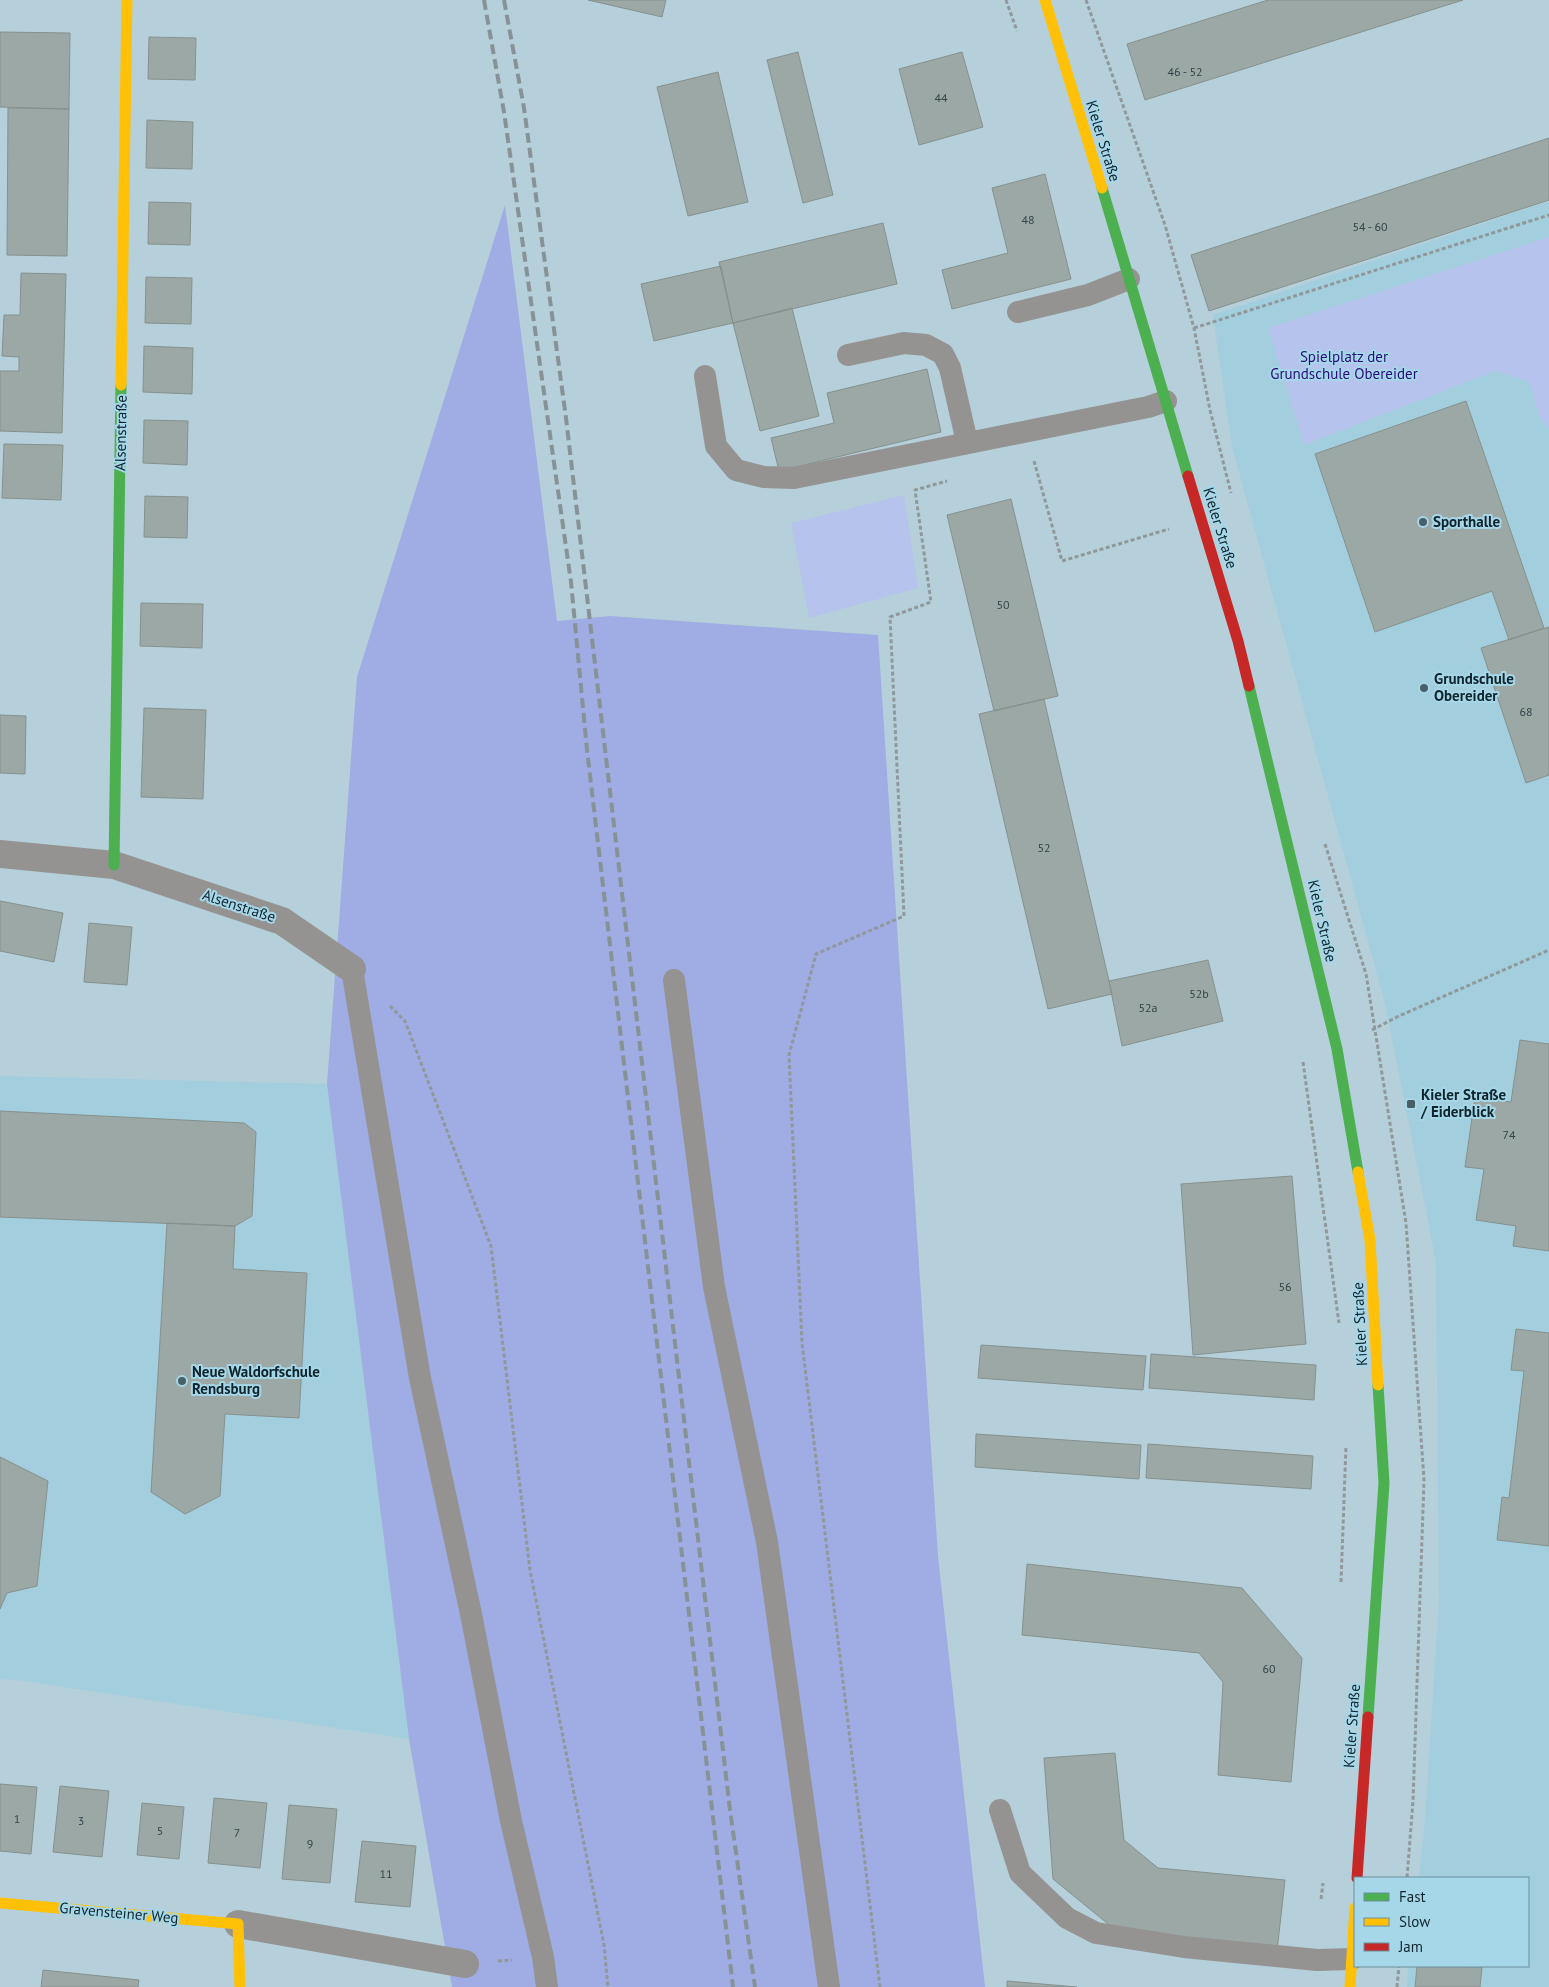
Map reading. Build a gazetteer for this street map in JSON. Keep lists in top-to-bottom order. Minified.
{"streets":{"main road":["Kieler Straße","Alsenstraße","Gravensteiner Weg"]},"parks":["Spielplatz der Grundschule Obereider"],"places":{"other":["Sporthalle","Grundschule Obereider","Neue Waldorfschule Rendsburg"],"transit":["Kieler Straße / Eiderblick"]},"house_numbers":["46 - 52","44","48","54 - 60","50","68","52","52b","52a","74","56","60","1","3","5","7","9","11"],"legend":["Fast","Slow","Jam"]}
